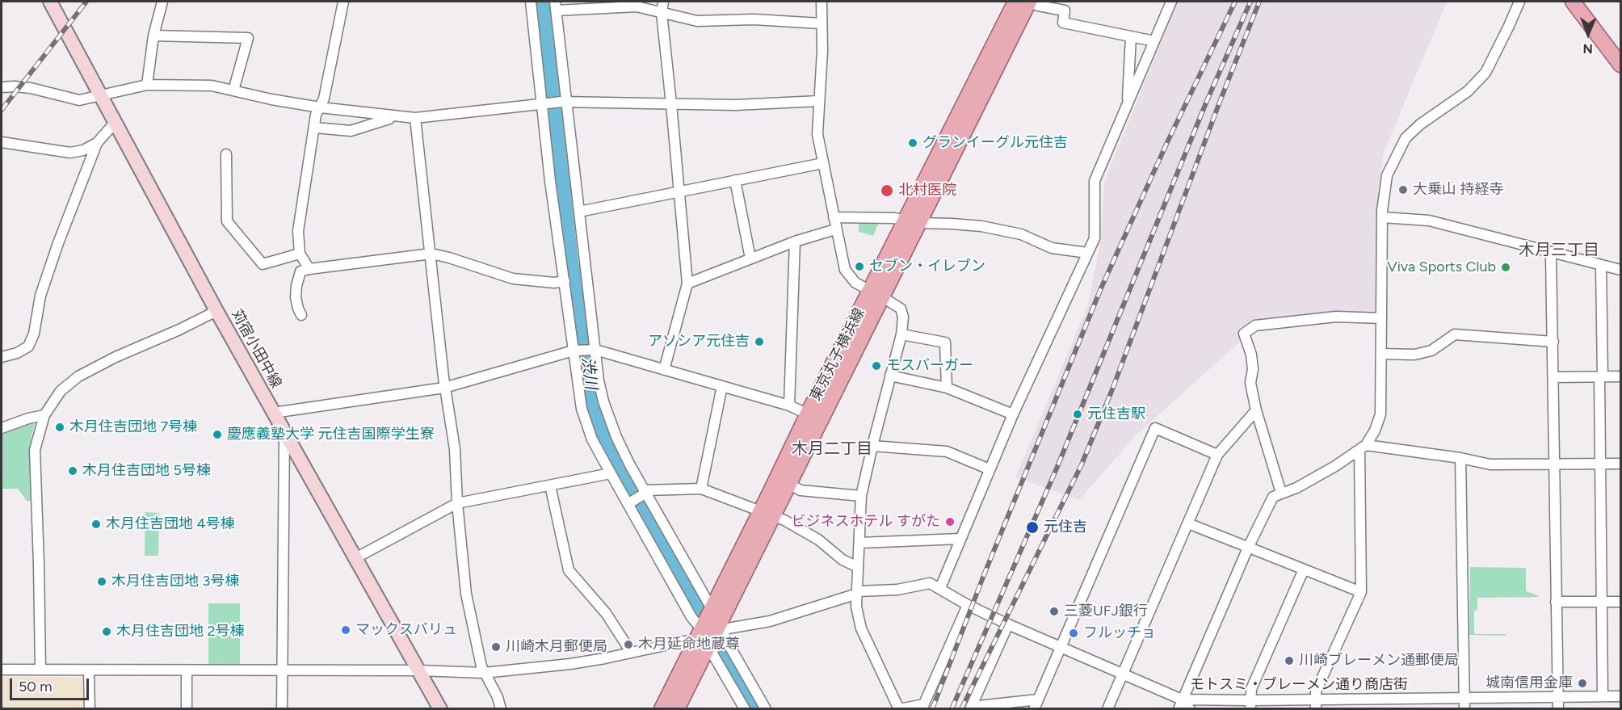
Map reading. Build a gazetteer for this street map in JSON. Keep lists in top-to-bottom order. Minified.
{"streets":{"main road":["東京丸子横浜線"],"street":["苅宿小田中線","モトスミ・ブレーメン通り商店街"]},"districts":["木月三丁目","木月二丁目"],"water":["渋川"],"places":["グランイーグル元住吉","大乗山 持経寺","北村医院","セブン・イレブン","Viva Sports Club","アソシア元住吉","モスバーガー","元住吉駅","木月住吉団地 7号棟","慶應義塾大学 元住吉国際学生寮","木月住吉団地 5号棟","ビジネスホテル すがた","木月住吉団地 4号棟","元住吉","木月住吉団地 3号棟","三菱UFJ銀行","マックスバリュ","木月住吉団地 2号棟","フルッチョ","木月延命地蔵尊","川崎木月郵便局","川崎ブレーメン通郵便局","城南信用金庫"],"scale_bar":"50 m","north":"bottom"}
